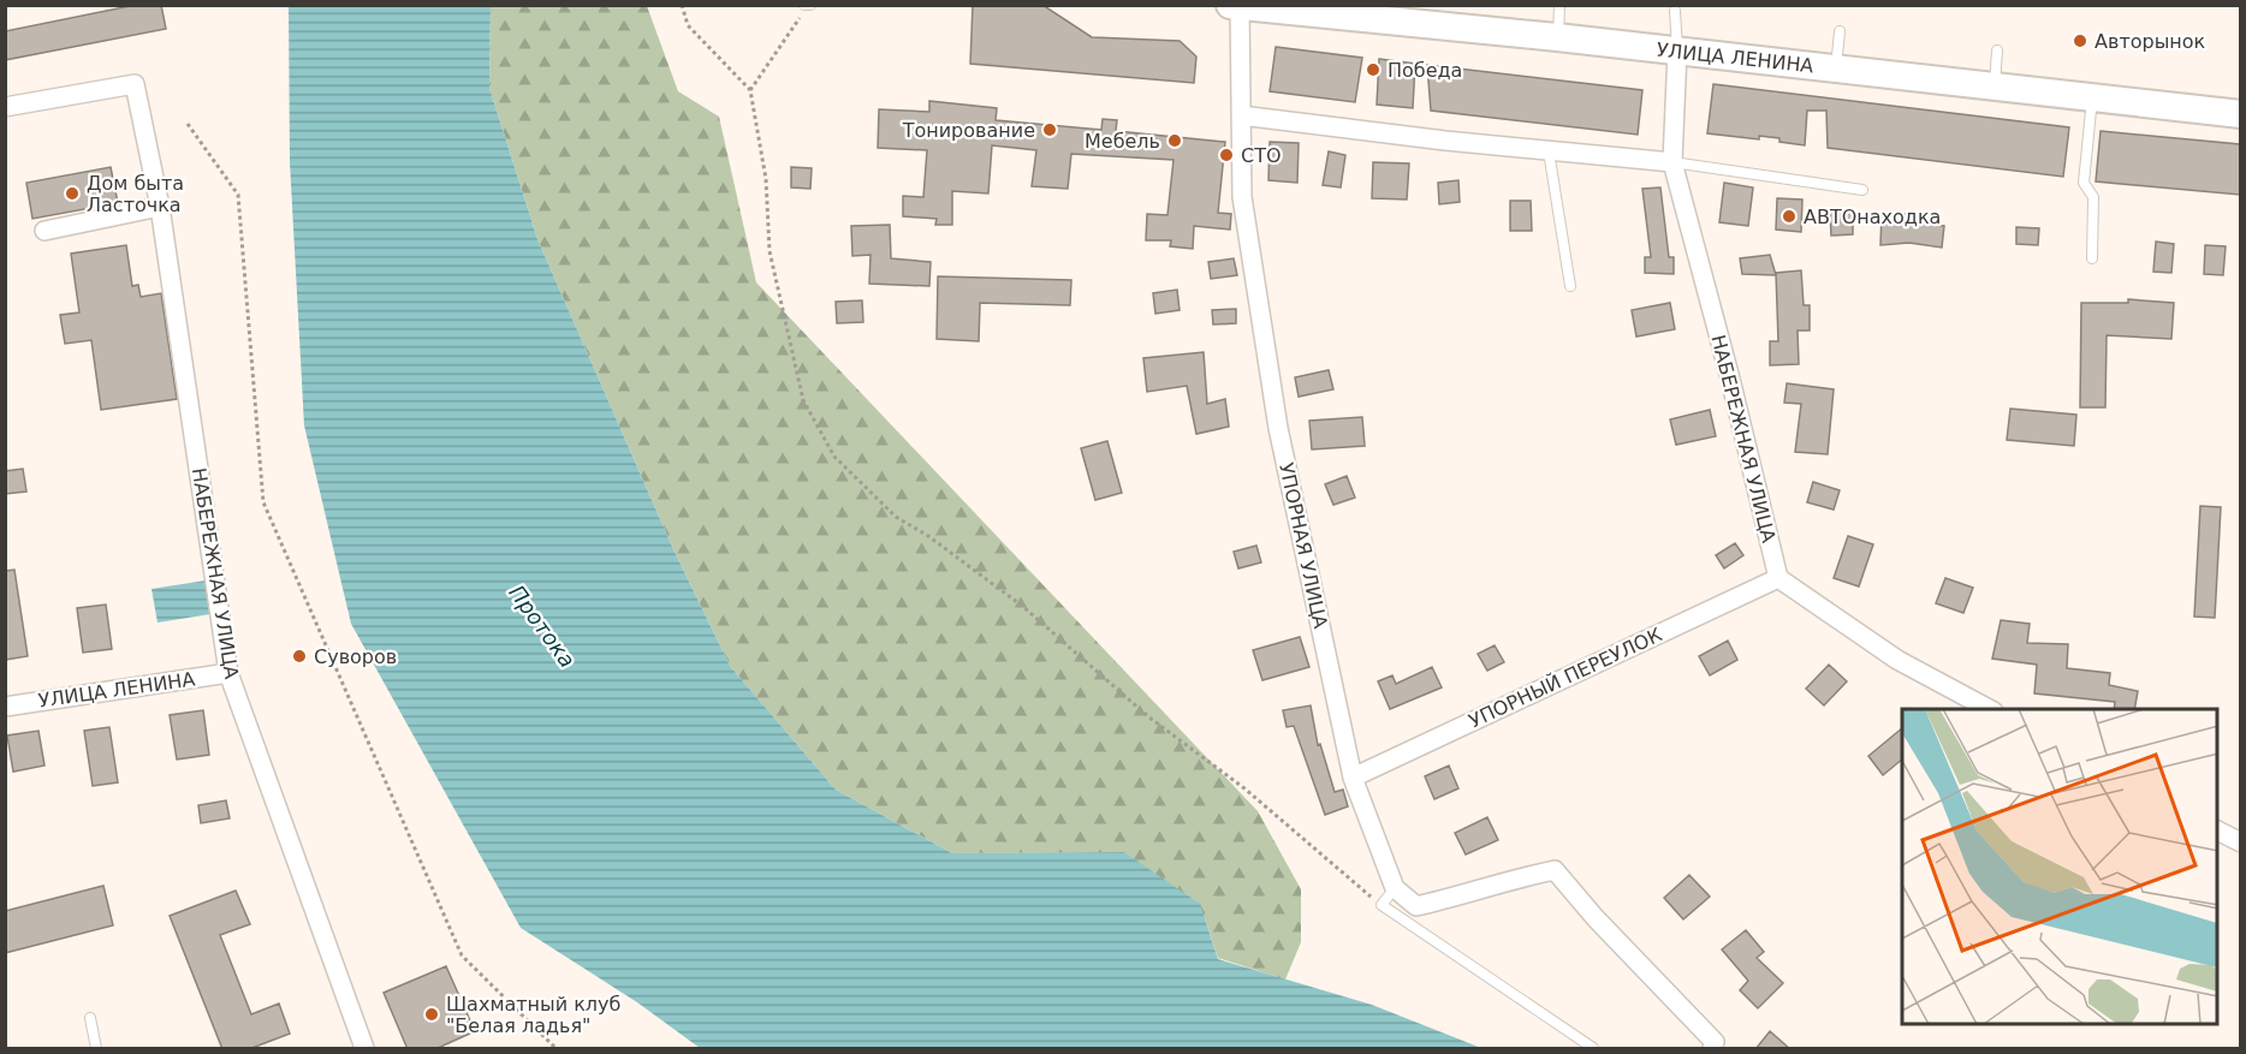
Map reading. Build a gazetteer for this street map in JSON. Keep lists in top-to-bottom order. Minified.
{"streets":{"main road":["УЛИЦА ЛЕНИНА"],"street":["НАБЕРЕЖНАЯ УЛИЦА","УПОРНАЯ УЛИЦА","УПОРНЫЙ ПЕРЕУЛОК"]},"crossings":[["УЛИЦА ЛЕНИНА","НАБЕРЕЖНАЯ УЛИЦА"],["УЛИЦА ЛЕНИНА","УПОРНАЯ УЛИЦА"],["НАБЕРЕЖНАЯ УЛИЦА","УПОРНЫЙ ПЕРЕУЛОК"],["УПОРНАЯ УЛИЦА","УПОРНЫЙ ПЕРЕУЛОК"]],"water":["Протока"],"places":["Авторынок","Победа","Тонирование","Мебель","СТО","Дом быта Ласточка","АВТОнаходка","Суворов","Шахматный клуб \"Белая ладья\""]}
